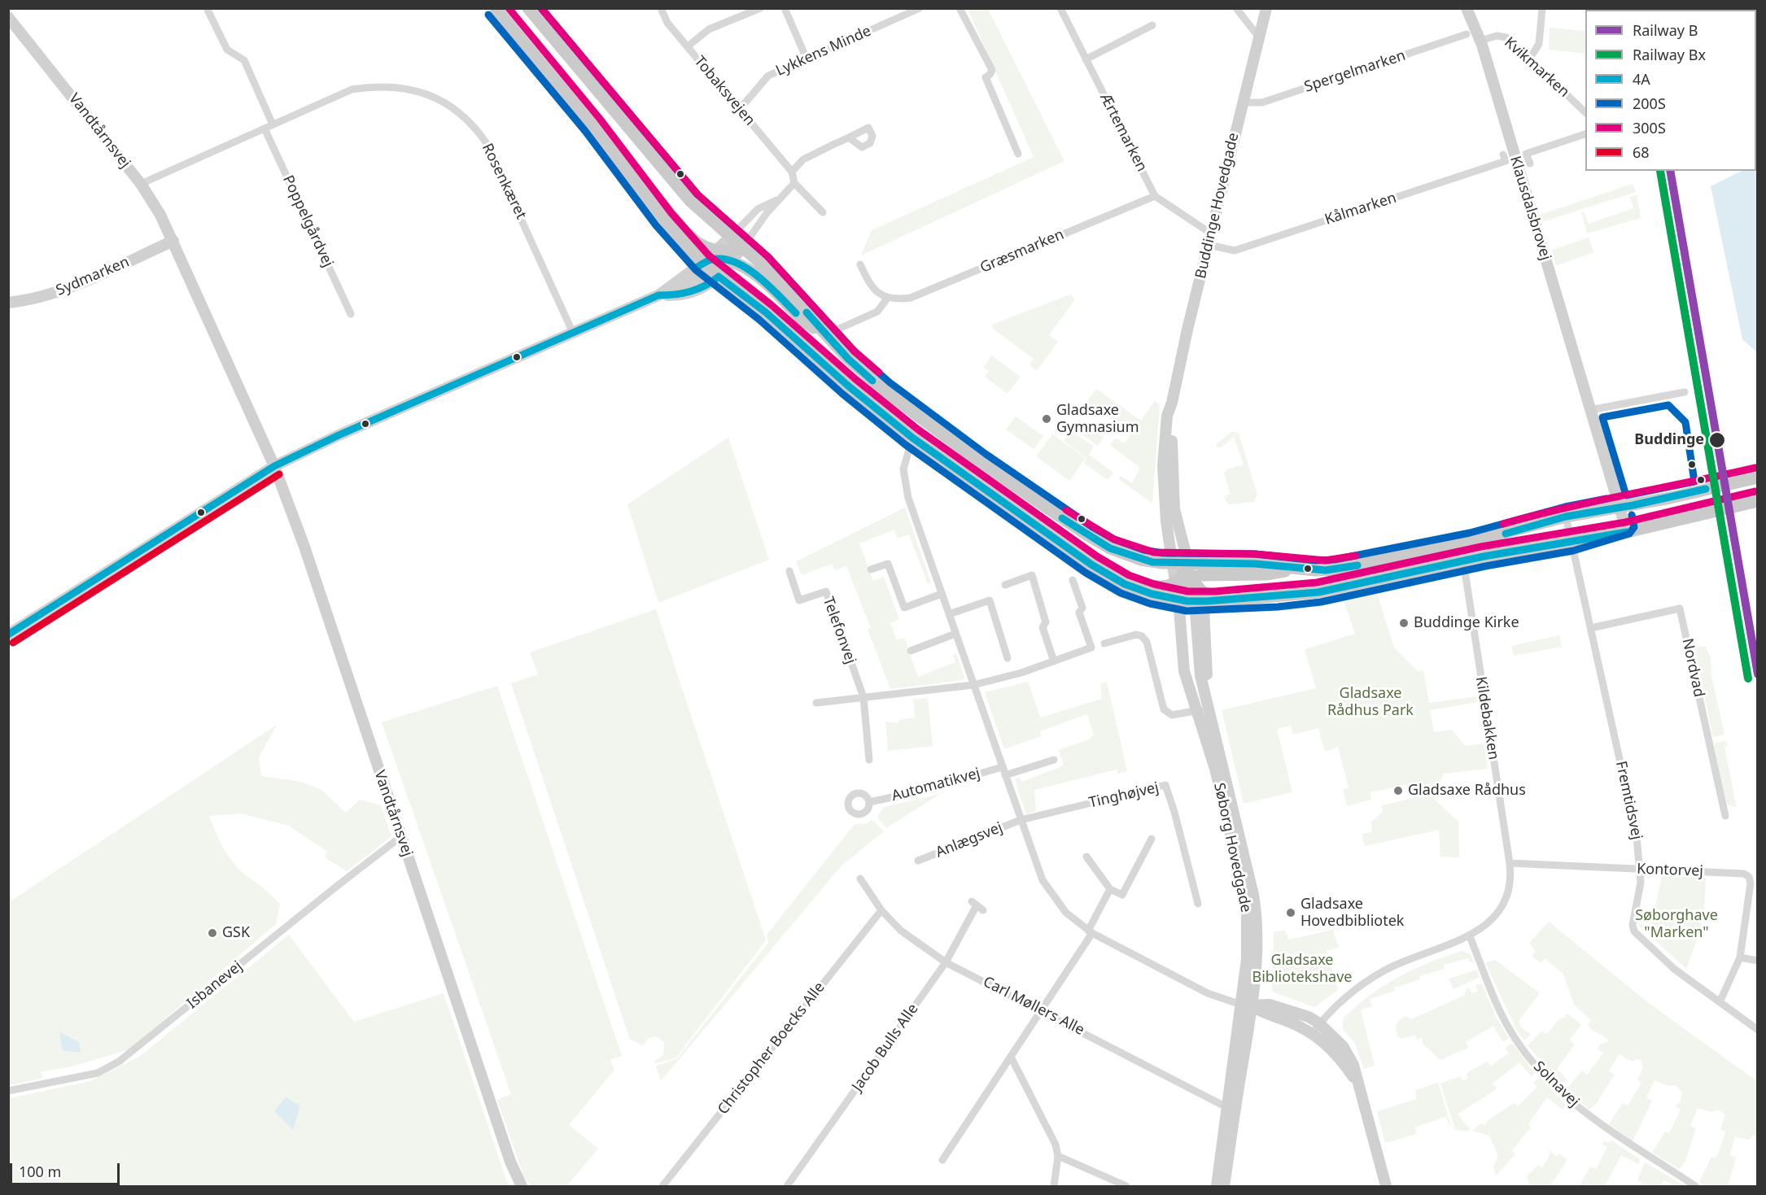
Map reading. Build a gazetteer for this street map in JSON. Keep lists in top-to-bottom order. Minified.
{"streets":{"street":["Lykkens Minde","Kvikmarken","Spergelmarken","Tobaksvejen","Vandtårnsvej","Ærtemarken","Rosenkæret","Buddinge Hovedgade","Klausdalsbrovej","Kålmarken","Poppelgårdvej","Græsmarken","Sydmarken","Telefonvej","Nordvad","Kildebakken","Automatikvej","Tinghøjvej","Fremtidsvej","Anlægsvej","Søborg Hovedgade","Kontorvej","Isbanevej","Carl Møllers Alle","Jacob Bulls Alle","Christopher Boecks Alle","Solnavej"]},"crossings":[["Lykkens Minde","Tobaksvejen"],["Kvikmarken","Klausdalsbrovej"],["Spergelmarken","Buddinge Hovedgade"],["Vandtårnsvej","Rosenkæret"],["Vandtårnsvej","Sydmarken"],["Vandtårnsvej","Isbanevej"],["Ærtemarken","Buddinge Hovedgade"],["Ærtemarken","Kålmarken"],["Ærtemarken","Græsmarken"],["Rosenkæret","Poppelgårdvej"],["Buddinge Hovedgade","Kålmarken"],["Nordvad","Fremtidsvej"],["Kildebakken","Kontorvej"],["Kildebakken","Solnavej"],["Tinghøjvej","Anlægsvej"],["Fremtidsvej","Kontorvej"],["Søborg Hovedgade","Carl Møllers Alle"],["Carl Møllers Alle","Jacob Bulls Alle"],["Carl Møllers Alle","Christopher Boecks Alle"]],"parks":["Gladsaxe Rådhus Park","Søborghave \"Marken\"","Gladsaxe Bibliotekshave"],"places":["Gladsaxe Gymnasium","Buddinge","Buddinge Kirke","Gladsaxe Rådhus","Gladsaxe Hovedbibliotek","GSK"],"lines":["transit line 200S","transit line 300S","rail line B","rail line Bx","transit line 4A","transit line 68"],"legend":["Railway B","Railway Bx","4A","200S","300S","68"],"scale_bar":"100 m"}
